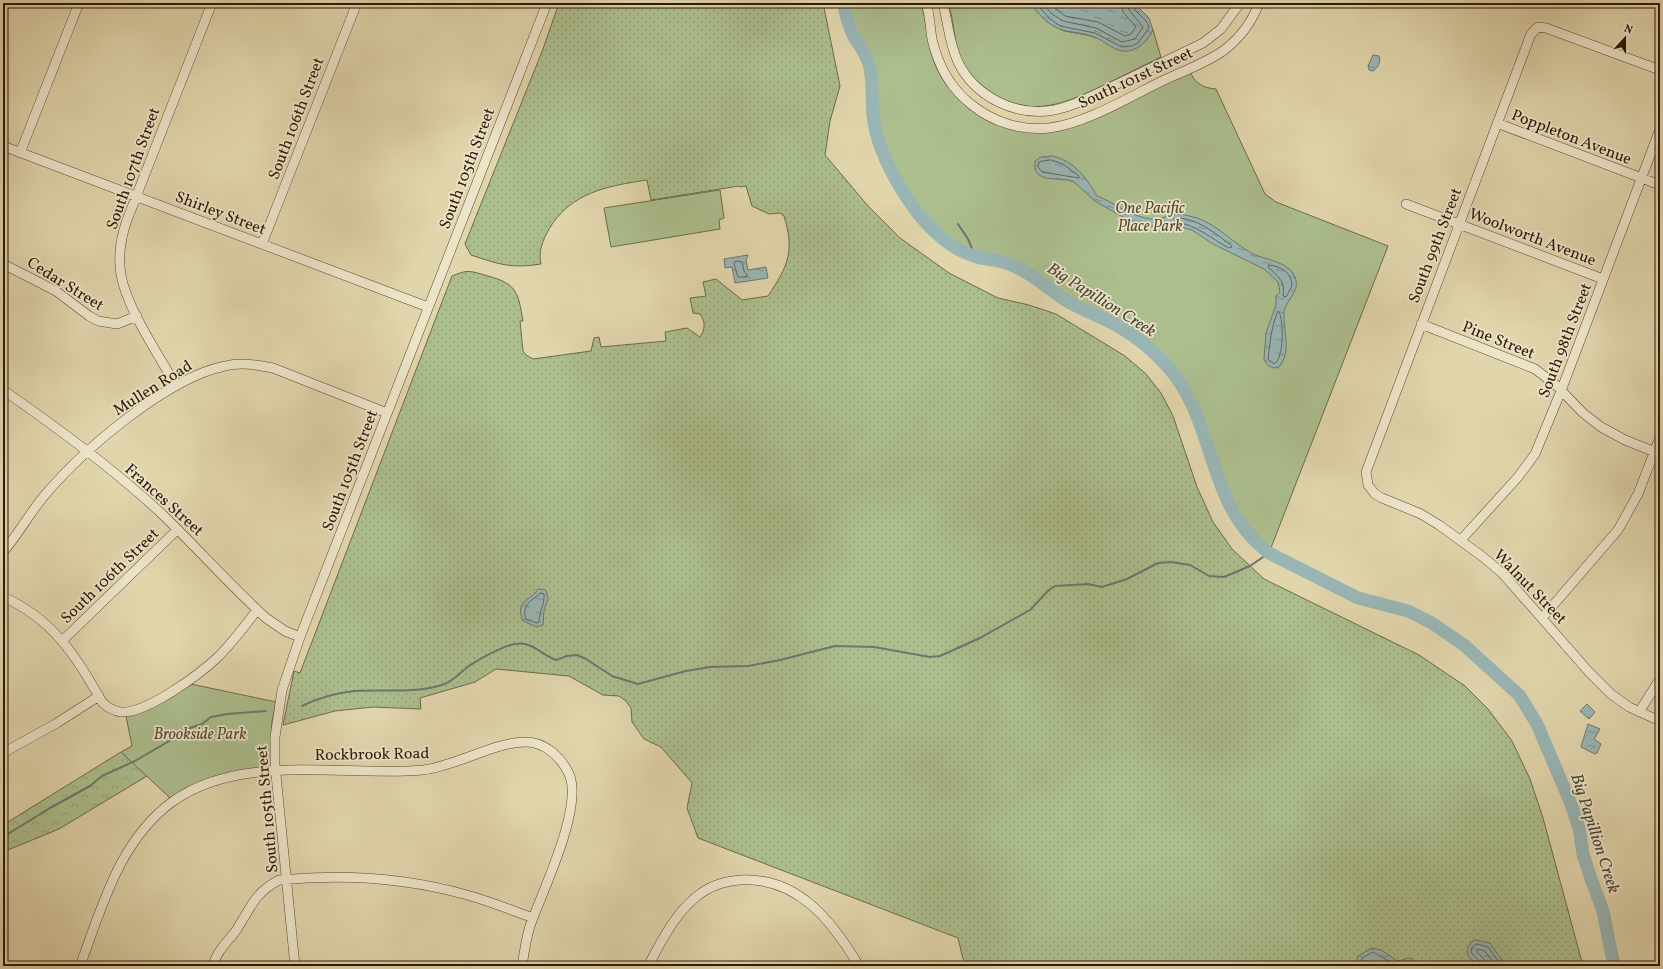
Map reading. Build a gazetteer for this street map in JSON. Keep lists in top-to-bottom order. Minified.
{"streets":{"street":["South 101st Street","South 106th Street","Poppleton Avenue","South 107th Street","South 105th Street","Shirley Street","Woolworth Avenue","South 99th Street","Cedar Street","Pine Street","South 98th Street","Mullen Road","Frances Street","Walnut Street","Rockbrook Road"]},"crossings":[["South 106th Street","Shirley Street"],["South 106th Street","Frances Street"],["Poppleton Avenue","South 99th Street"],["Poppleton Avenue","South 98th Street"],["South 107th Street","Shirley Street"],["South 107th Street","Cedar Street"],["South 107th Street","Mullen Road"],["South 105th Street","Shirley Street"],["South 105th Street","Mullen Road"],["South 105th Street","Frances Street"],["South 105th Street","Rockbrook Road"],["Woolworth Avenue","South 99th Street"],["Woolworth Avenue","South 98th Street"],["South 99th Street","Pine Street"],["South 99th Street","Walnut Street"],["Pine Street","South 98th Street"],["South 98th Street","Walnut Street"],["Mullen Road","Frances Street"]],"water":["Big Papillion Creek"],"parks":["One Pacific Place Park","Brookside Park"],"north":"top"}
